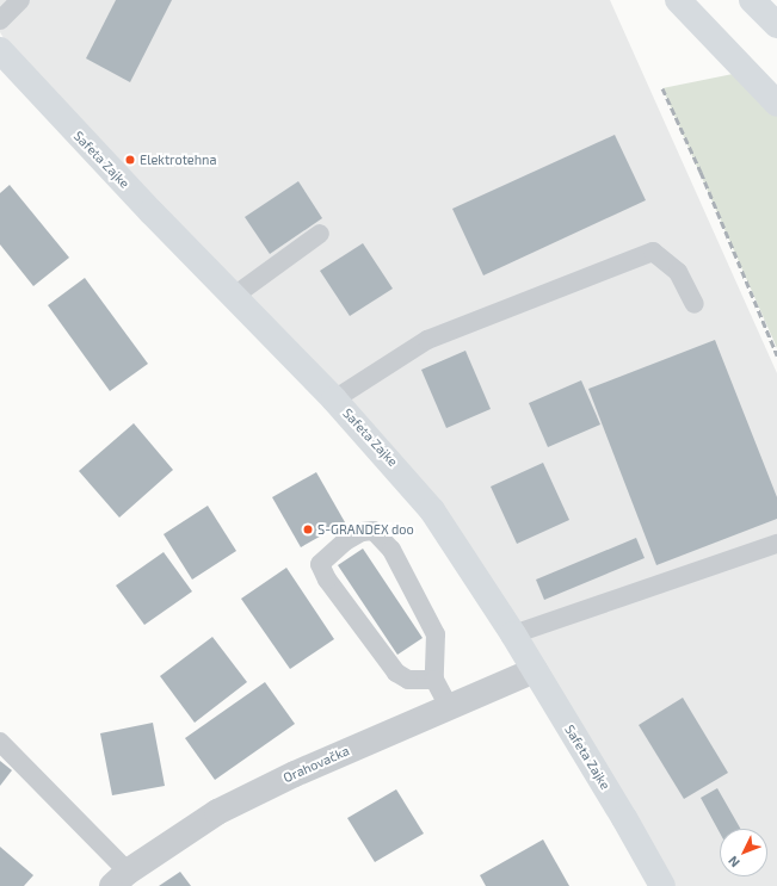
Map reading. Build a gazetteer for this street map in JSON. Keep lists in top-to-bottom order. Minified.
{"streets":{"main road":["Safeta Zajke"],"street":["Orahovačka"]},"crossings":[["Safeta Zajke","Orahovačka"]],"places":["Elektrotehna","S-GRANDEX doo"],"north":"bottom left"}
